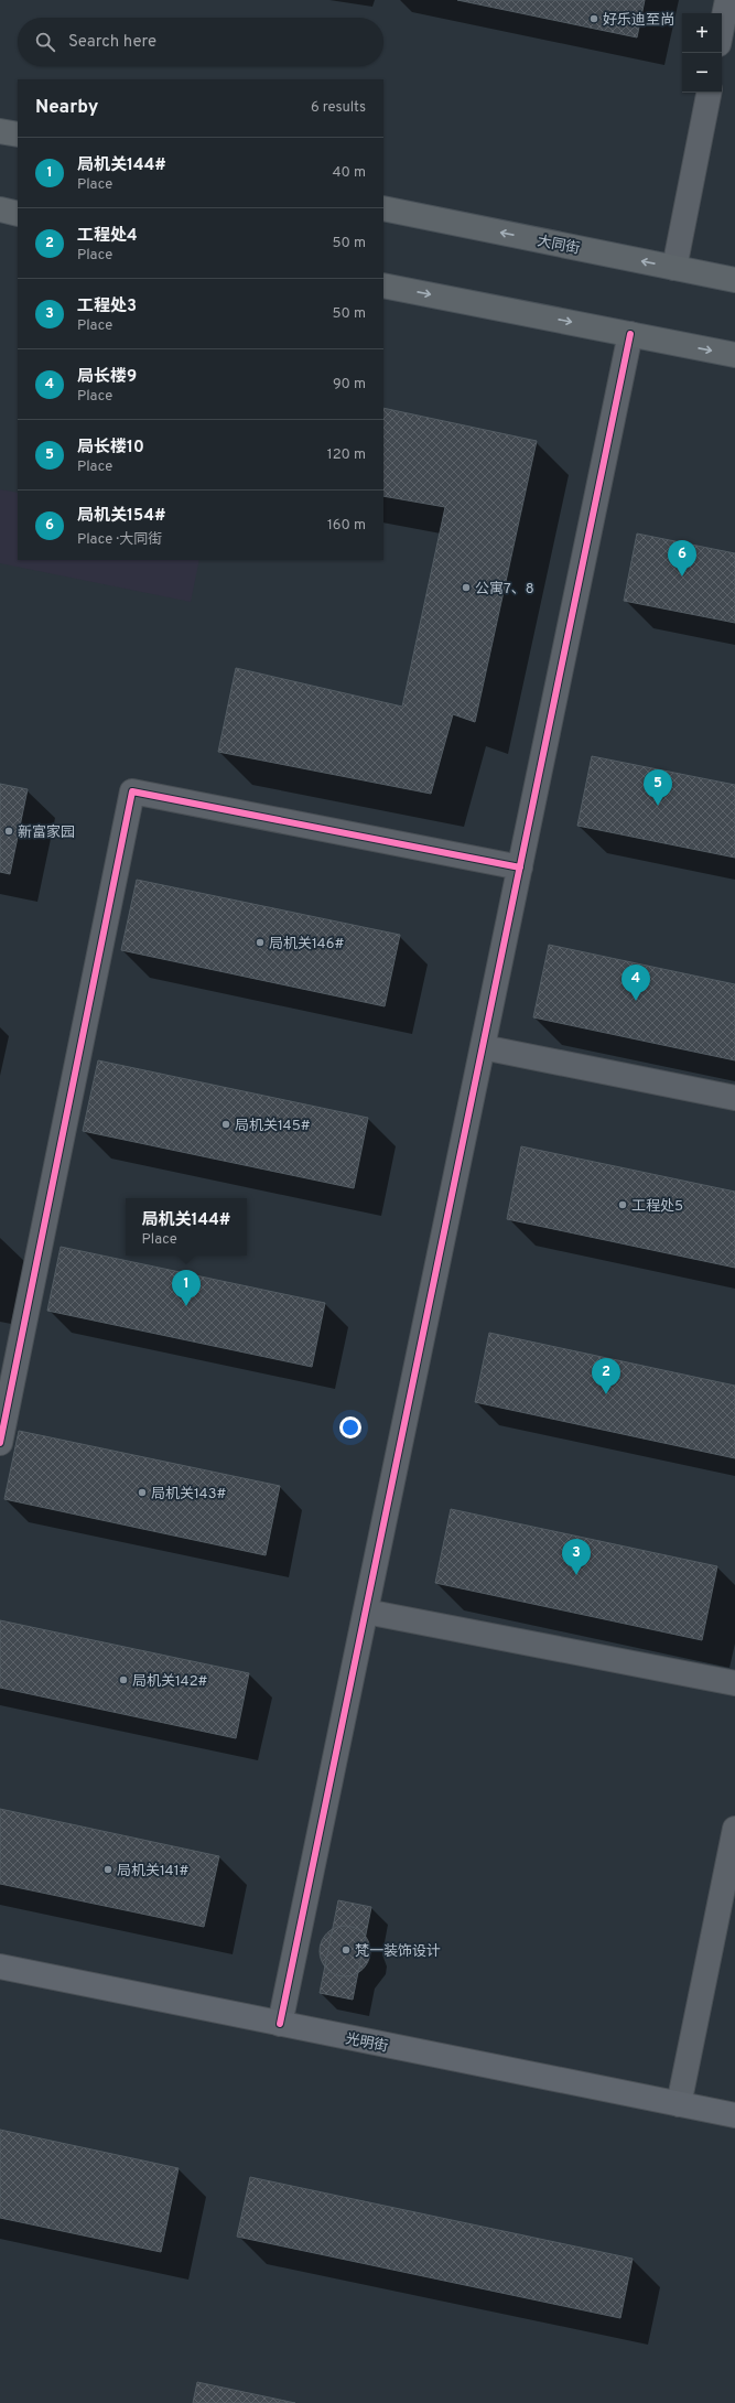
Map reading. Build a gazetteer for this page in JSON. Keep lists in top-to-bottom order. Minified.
{"streets":{"main road":["大同街","光明街"]},"places":["好乐迪至尚","公寓7、8","新富家园","局机关146#","局机关145#","工程处5","局机关143#","局机关142#","局机关141#","梵一装饰设计"],"page":{"map_buttons":["+","−"],"search":"Search here","heading":["Nearby","6 results"],"list":[{"mark":"1","name":"局机关144#","note":"Place","value":"40 m"},{"mark":"2","name":"工程处4","note":"Place","value":"50 m"},{"mark":"3","name":"工程处3","note":"Place","value":"50 m"},{"mark":"4","name":"局长楼9","note":"Place","value":"90 m"},{"mark":"5","name":"局长楼10","note":"Place","value":"120 m"},{"mark":"6","name":"局机关154#","note":"Place · 大同街","value":"160 m"}],"pins":["6","5","4","1","2","3"],"popup":["局机关144#","Place"]}}
